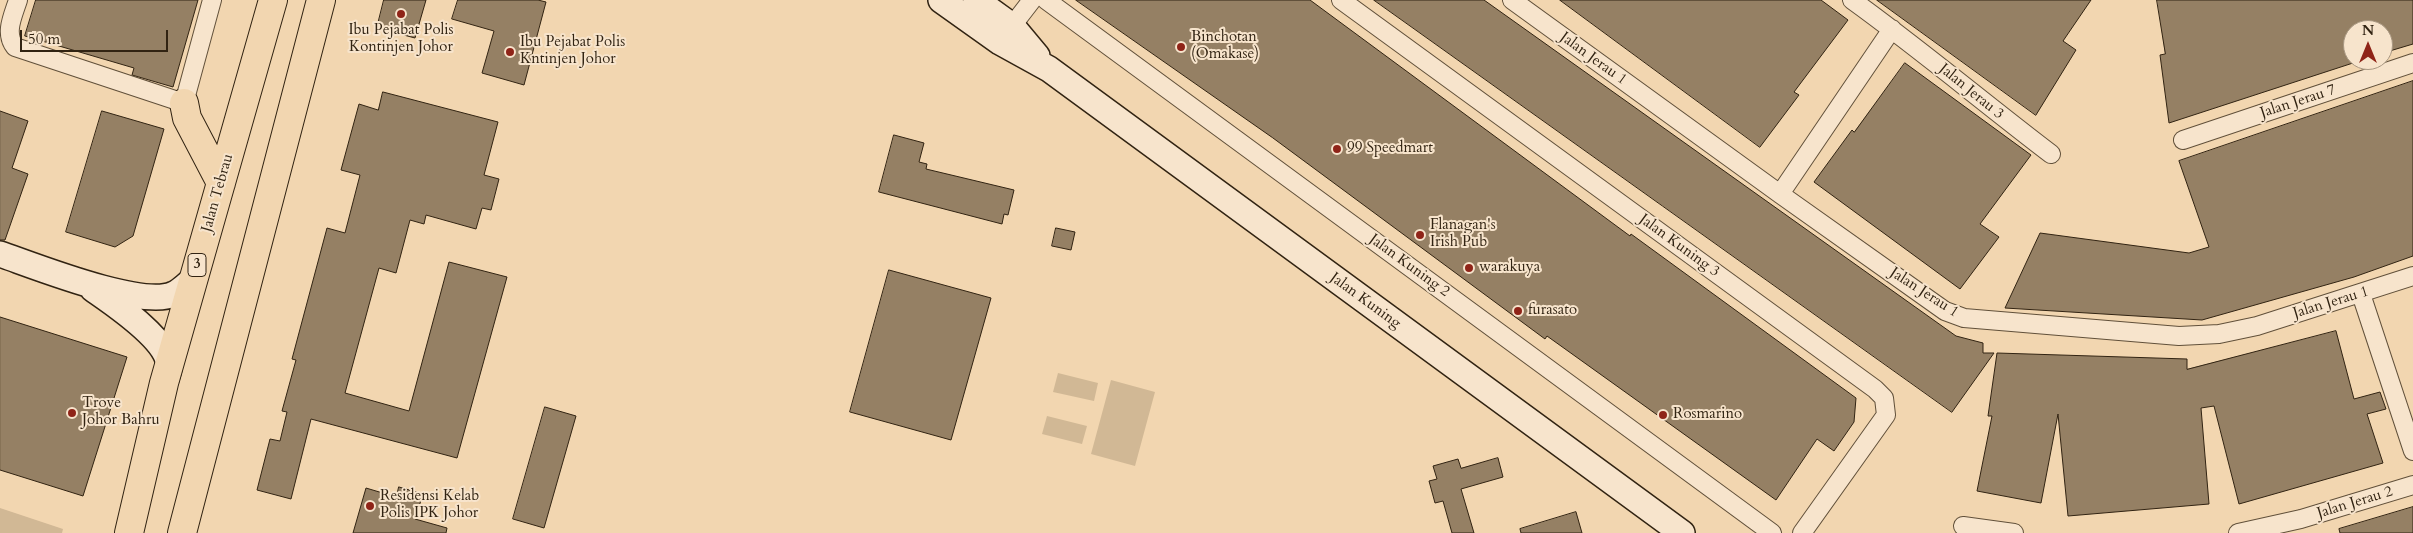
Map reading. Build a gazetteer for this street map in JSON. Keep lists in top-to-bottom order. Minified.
{"streets":{"highway":["Jalan Tebrau","3"],"street":["Jalan Jerau 1","Jalan Jerau 3","Jalan Jerau 7","Jalan Kuning 3","Jalan Kuning 2","Jalan Kuning","Jalan Jerau 2"]},"places":["Ibu Pejabat Polis Kontinjen Johor","Binchotan (Omakase)","Ibu Pejabat Polis Kntinjen Johor","99 Speedmart","Flanagan's Irish Pub","warakuya","furasato","Trove Johor Bahru","Rosmarino","Residensi Kelab Polis IPK Johor"],"scale_bar":"50 m","north":"top"}
